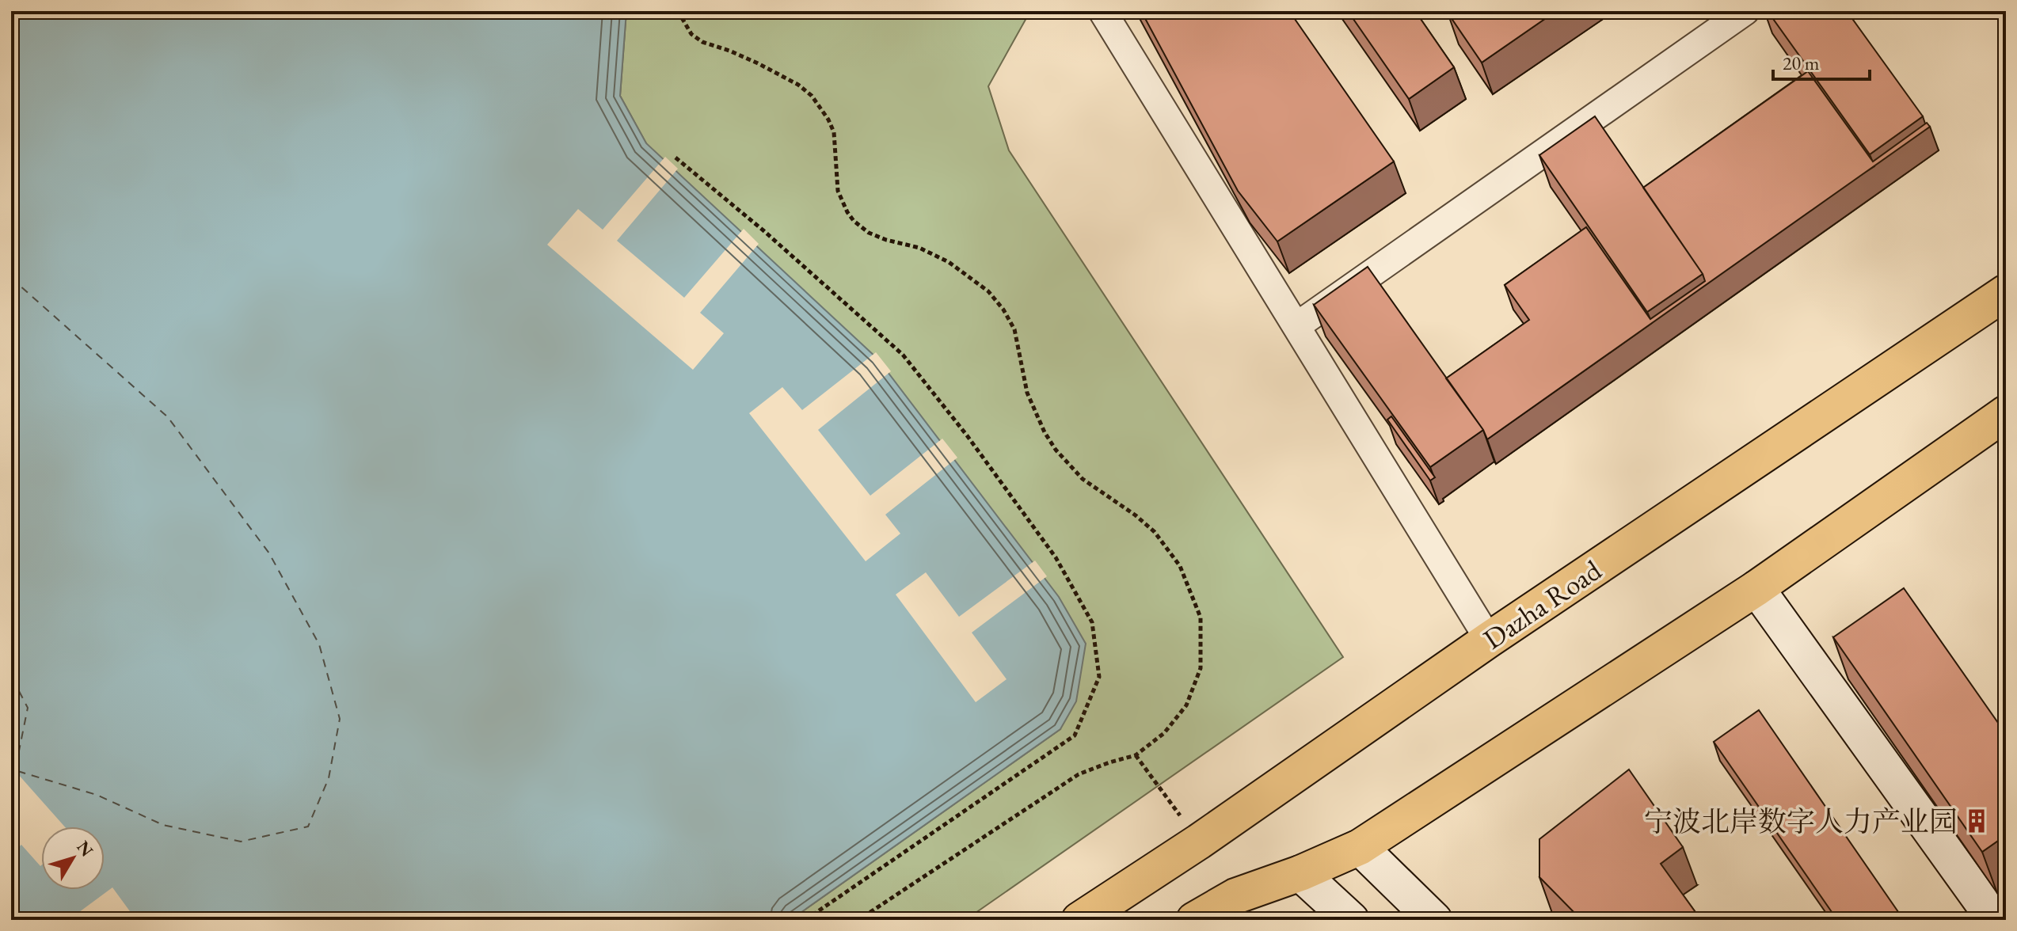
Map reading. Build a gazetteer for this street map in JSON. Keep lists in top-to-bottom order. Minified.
{"streets":{"main road":["Dazha Road"]},"places":{"building":["宁波北岸数字人力产业园"]},"scale_bar":"20 m","north":"top right"}
